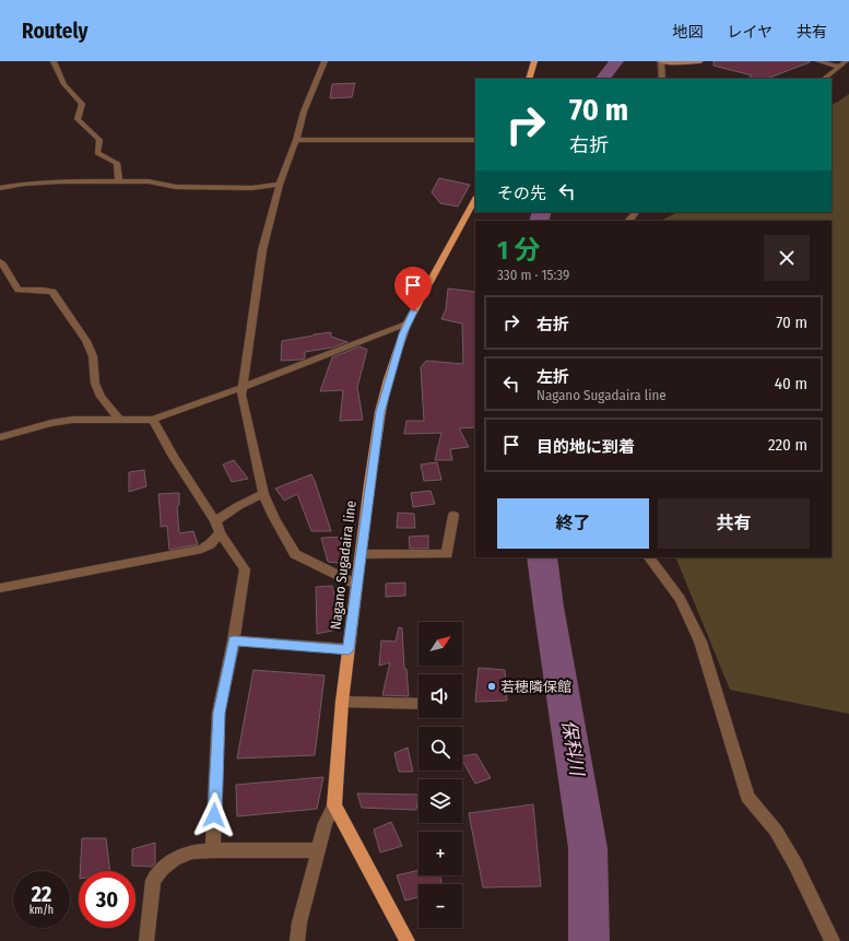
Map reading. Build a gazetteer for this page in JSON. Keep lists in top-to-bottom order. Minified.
{"streets":{"main road":["Nagano Sugadaira line"]},"water":["保科川"],"places":["若穂隣保館"],"north":"top right","page":{"header":"Routely","nav":["地図","レイヤ","共有"],"turn":["70 m","右折"],"then":"その先","heading":["1 分","330 m · 15:39"],"list":[{"name":"右折","value":"70 m"},{"name":"左折","note":"Nagano Sugadaira line","value":"40 m"},{"name":"目的地に到着","value":"220 m"}],"buttons":["終了","共有"],"map_buttons":["+","−"],"speed":"22 km/h","limit":"30"}}
